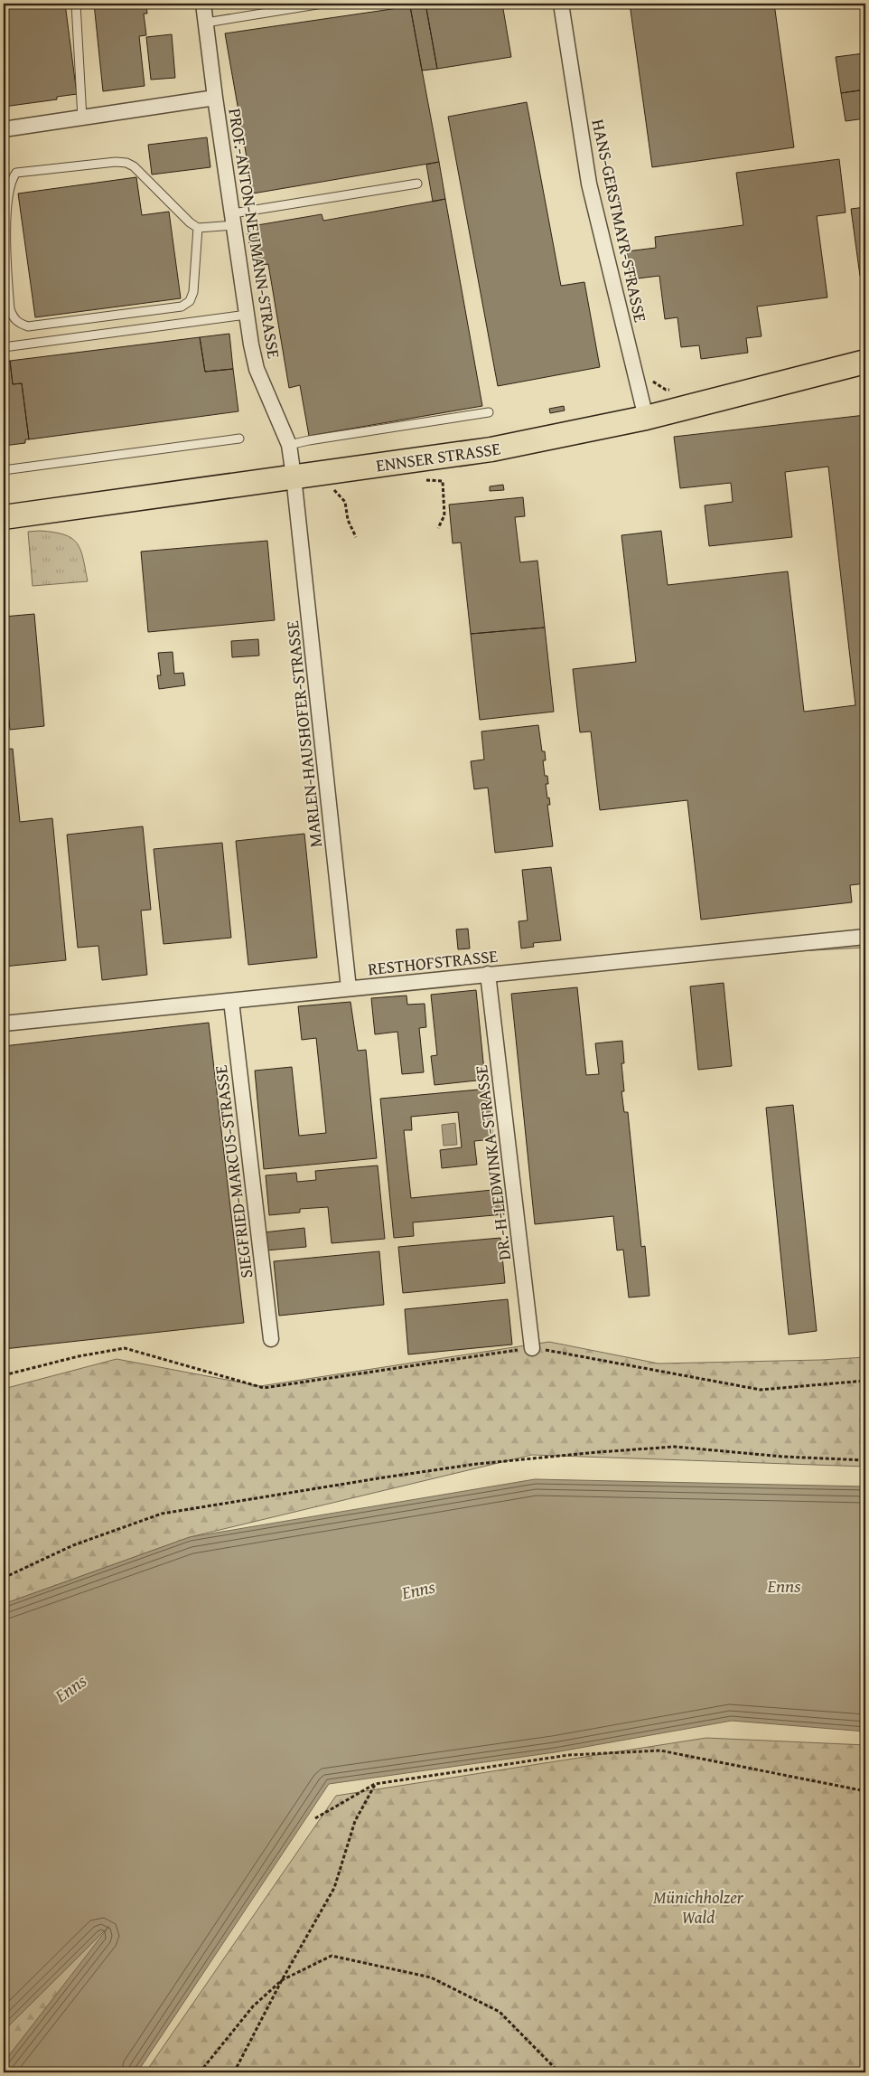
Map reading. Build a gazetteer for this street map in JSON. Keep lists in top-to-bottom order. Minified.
{"streets":{"main road":["ENNSER STRASSE"],"street":["HANS-GERSTMAYR-STRASSE","PROF.-ANTON-NEUMANN-STRASSE","MARLEN-HAUSHOFER-STRASSE","RESTHOFSTRASSE","DR.-H-LEDWINKA-STRASSE","SIEGFRIED-MARCUS-STRASSE"]},"crossings":[["HANS-GERSTMAYR-STRASSE","ENNSER STRASSE"],["PROF.-ANTON-NEUMANN-STRASSE","ENNSER STRASSE"],["PROF.-ANTON-NEUMANN-STRASSE","MARLEN-HAUSHOFER-STRASSE"],["ENNSER STRASSE","MARLEN-HAUSHOFER-STRASSE"],["MARLEN-HAUSHOFER-STRASSE","RESTHOFSTRASSE"],["RESTHOFSTRASSE","DR.-H-LEDWINKA-STRASSE"],["RESTHOFSTRASSE","SIEGFRIED-MARCUS-STRASSE"]],"water":["Enns"],"parks":["Münichholzer Wald"]}
